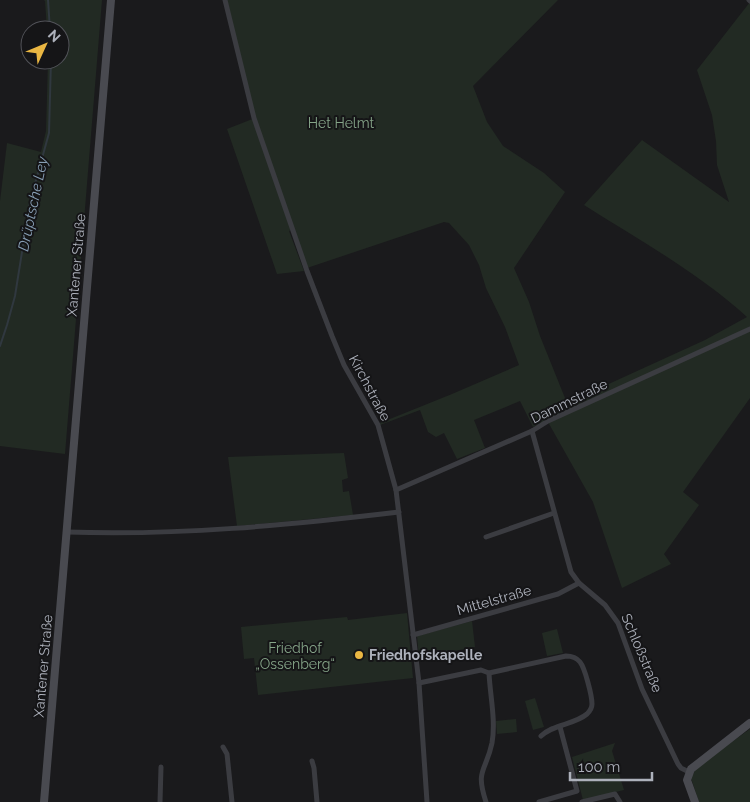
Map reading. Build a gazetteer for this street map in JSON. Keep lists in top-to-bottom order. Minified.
{"streets":{"main road":["Xantener Straße"],"street":["Kirchstraße","Dammstraße","Mittelstraße","Schloßstraße"]},"crossings":[["Kirchstraße","Dammstraße"],["Kirchstraße","Mittelstraße"],["Dammstraße","Schloßstraße"],["Mittelstraße","Schloßstraße"]],"water":["Drüptsche Ley"],"parks":["Het Helmt","Friedhof „Ossenberg“"],"places":["Friedhofskapelle"],"scale_bar":"100 m","north":"top right"}
